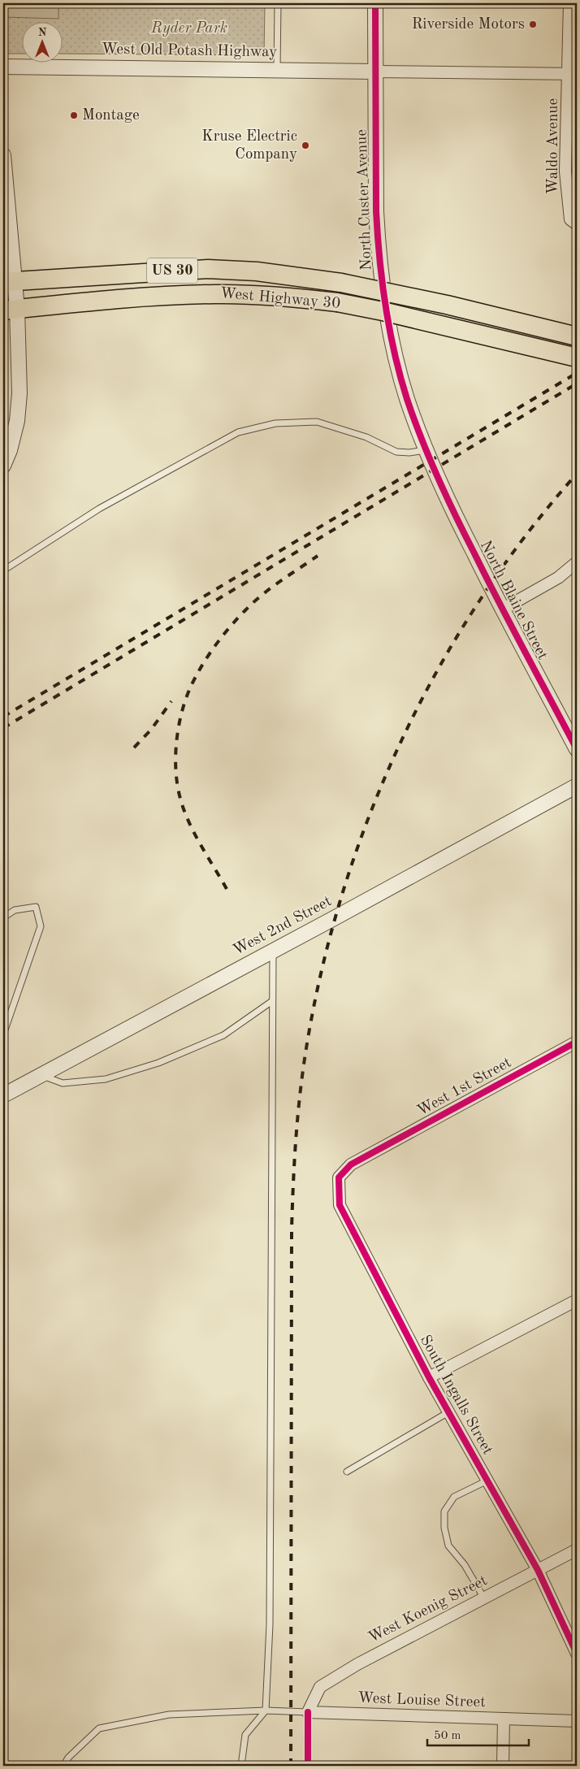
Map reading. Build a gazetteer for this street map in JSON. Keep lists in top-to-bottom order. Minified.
{"streets":{"highway":["US 30","West Highway 30"],"street":["West Old Potash Highway","Waldo Avenue","North Custer Avenue","North Blaine Street","West 2nd Street","West 1st Street","South Ingalls Street","West Koenig Street","West Louise Street"]},"crossings":[["West Old Potash Highway","North Custer Avenue"],["North Custer Avenue","North Blaine Street"],["West 1st Street","South Ingalls Street"],["South Ingalls Street","West Koenig Street"],["West Koenig Street","West Louise Street"]],"parks":["Ryder Park"],"places":["Riverside Motors","Montage","Kruse Electric Company"],"scale_bar":"50 m","north":"top"}
